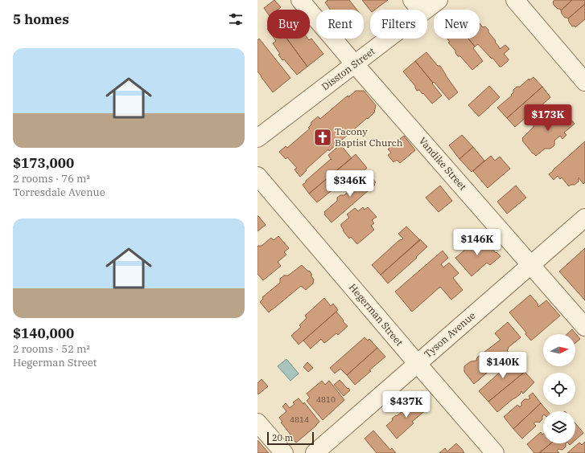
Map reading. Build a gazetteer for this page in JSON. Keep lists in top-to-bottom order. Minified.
{"streets":{"street":["Disston Street","Vandike Street","Hegerman Street","Tyson Avenue"]},"crossings":[["Disston Street","Vandike Street"],["Vandike Street","Tyson Avenue"],["Hegerman Street","Tyson Avenue"]],"places":{"church":["Tacony Baptist Church"]},"house_numbers":["4810","4814"],"scale_bar":"20 m","north":"right","page":{"heading":"5 homes","chip":["Buy","Rent","Filters","New"],"list":[{"name":"$173,000","note":"2 rooms · 76 m² · Torresdale Avenue"},{"name":"$140,000","note":"2 rooms · 52 m² · Hegerman Street"}],"price":["$173K","$346K","$146K","$140K","$437K"],"scale":"20 m"}}
